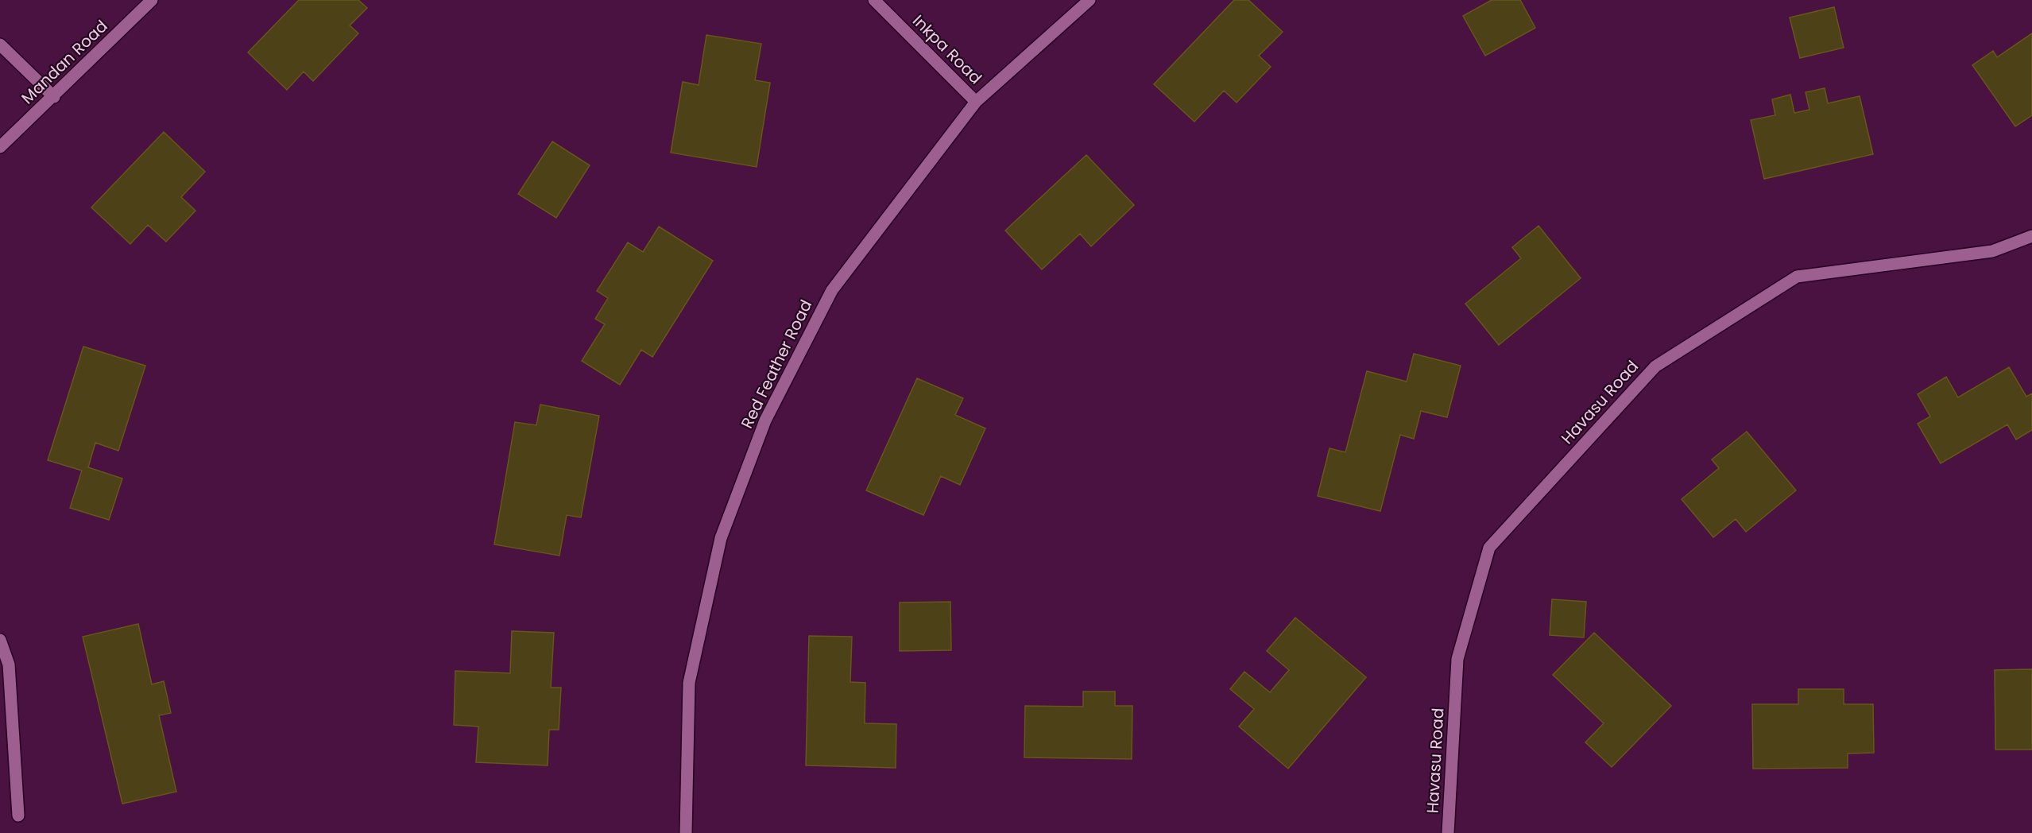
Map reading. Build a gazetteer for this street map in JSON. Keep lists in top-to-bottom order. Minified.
{"streets":{"street":["Inkpa Road","Mandan Road","Red Feather Road","Havasu Road"]},"crossings":[["Inkpa Road","Red Feather Road"]]}
